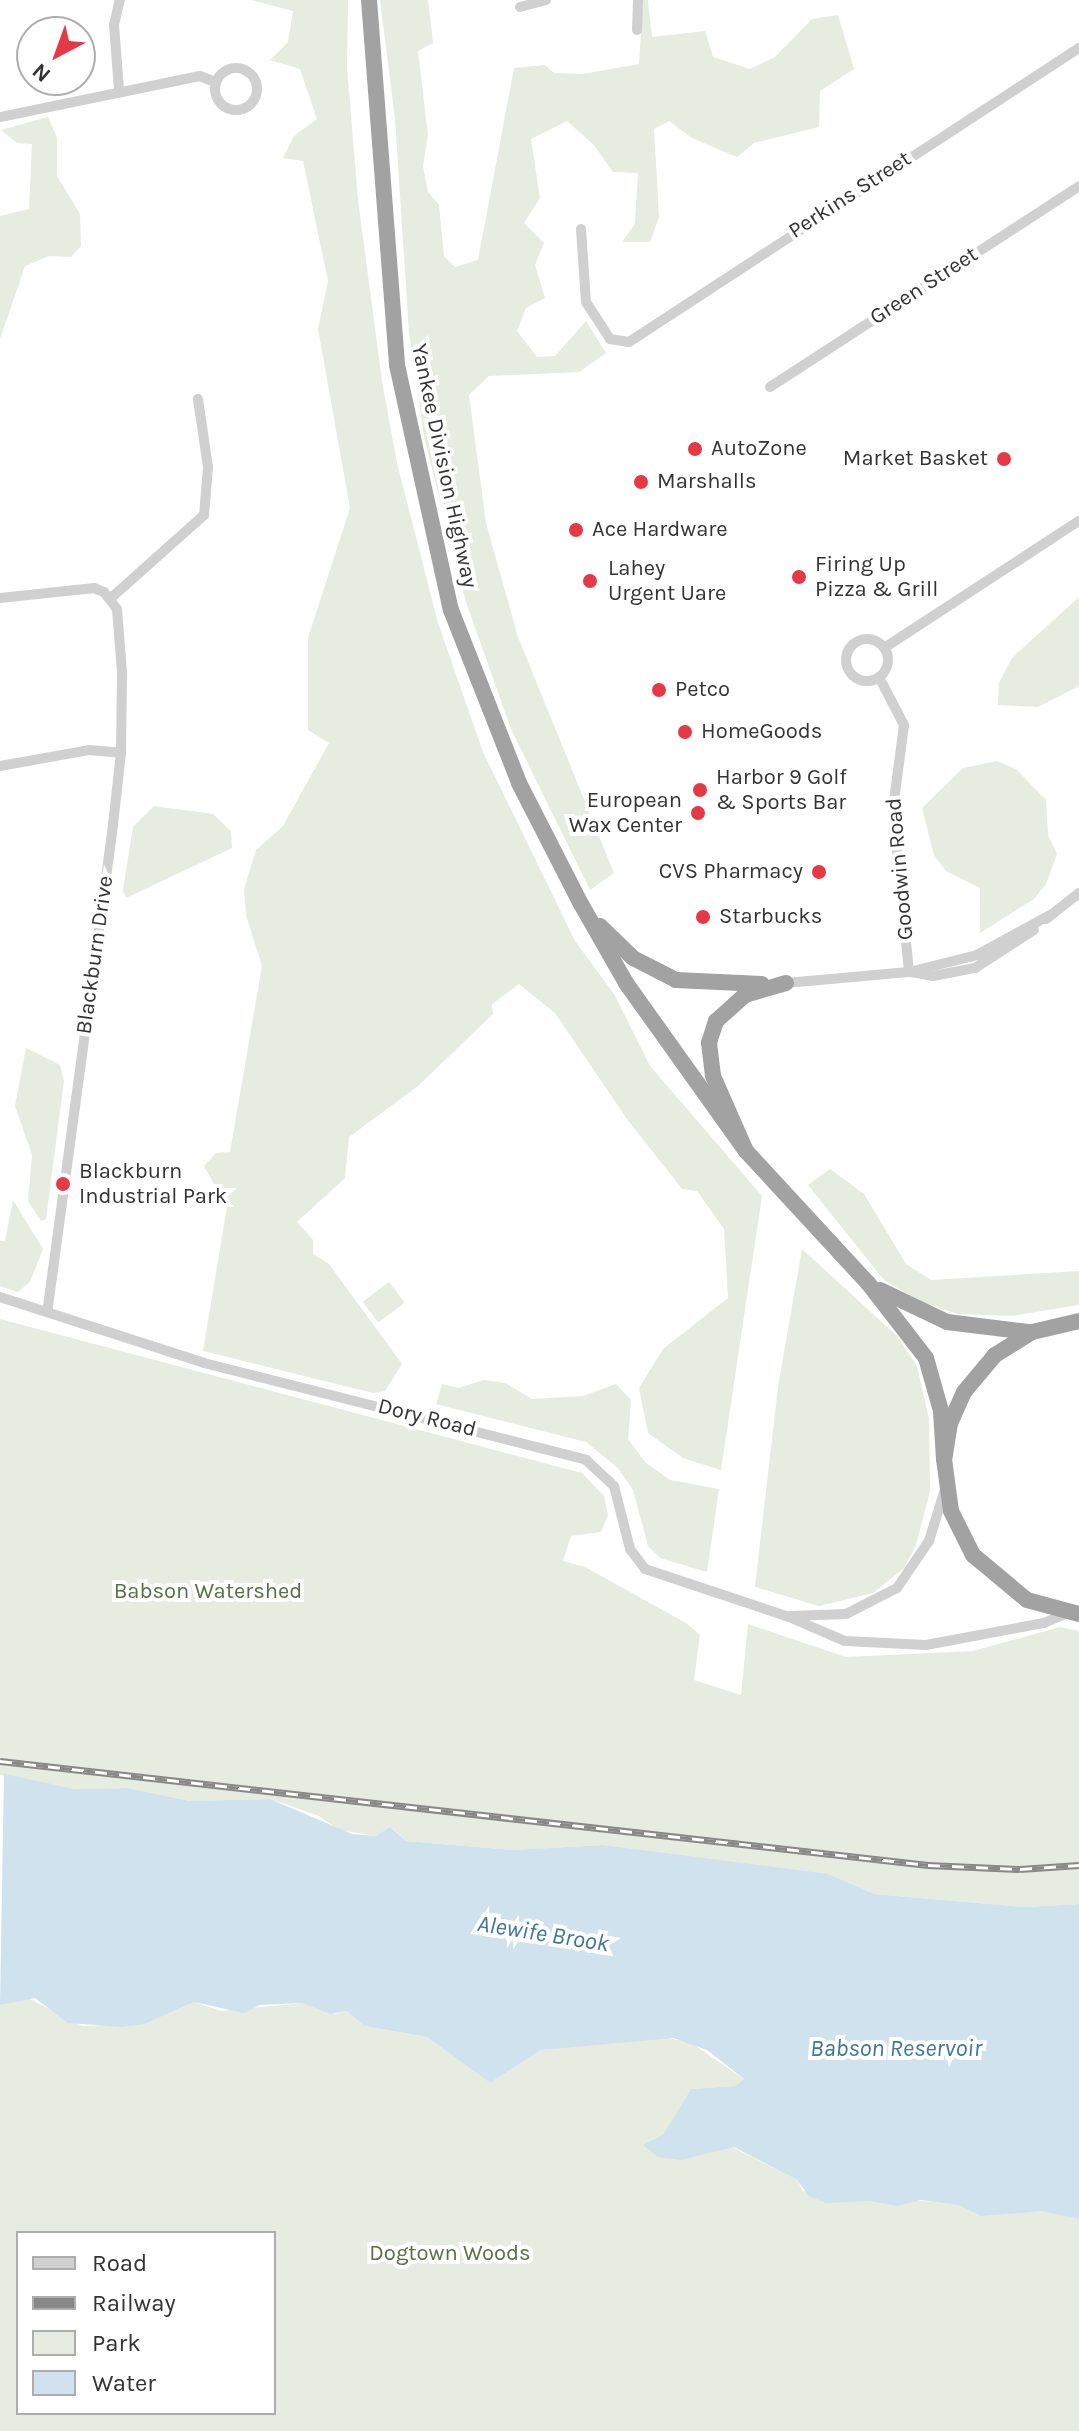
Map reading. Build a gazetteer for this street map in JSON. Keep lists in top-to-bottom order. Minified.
{"streets":{"highway":["Yankee Division Highway"],"street":["Perkins Street","Green Street","Goodwin Road","Blackburn Drive","Dory Road"]},"crossings":[["Blackburn Drive","Dory Road"]],"water":["Alewife Brook","Babson Reservoir"],"parks":["Babson Watershed","Dogtown Woods"],"places":["AutoZone","Market Basket","Marshalls","Ace Hardware","Firing Up Pizza & Grill","Lahey Urgent Uare","Petco","HomeGoods","Harbor 9 Golf & Sports Bar","European Wax Center","CVS Pharmacy","Starbucks","Blackburn Industrial Park"],"legend":["Road","Railway","Park","Water"],"north":"bottom left"}
